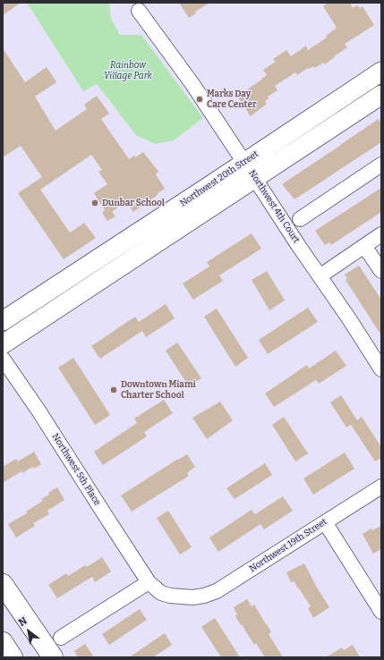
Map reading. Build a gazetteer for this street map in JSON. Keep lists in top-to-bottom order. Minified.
{"streets":{"main road":["Northwest 20th Street"],"street":["Northwest 4th Court","Northwest 5th Place","Northwest 19th Street"]},"crossings":[["Northwest 20th Street","Northwest 4th Court"],["Northwest 5th Place","Northwest 19th Street"]],"parks":["Rainbow Village Park"],"places":["Marks Day Care Center","Dunbar School","Downtown Miami Charter School"],"north":"top left"}
